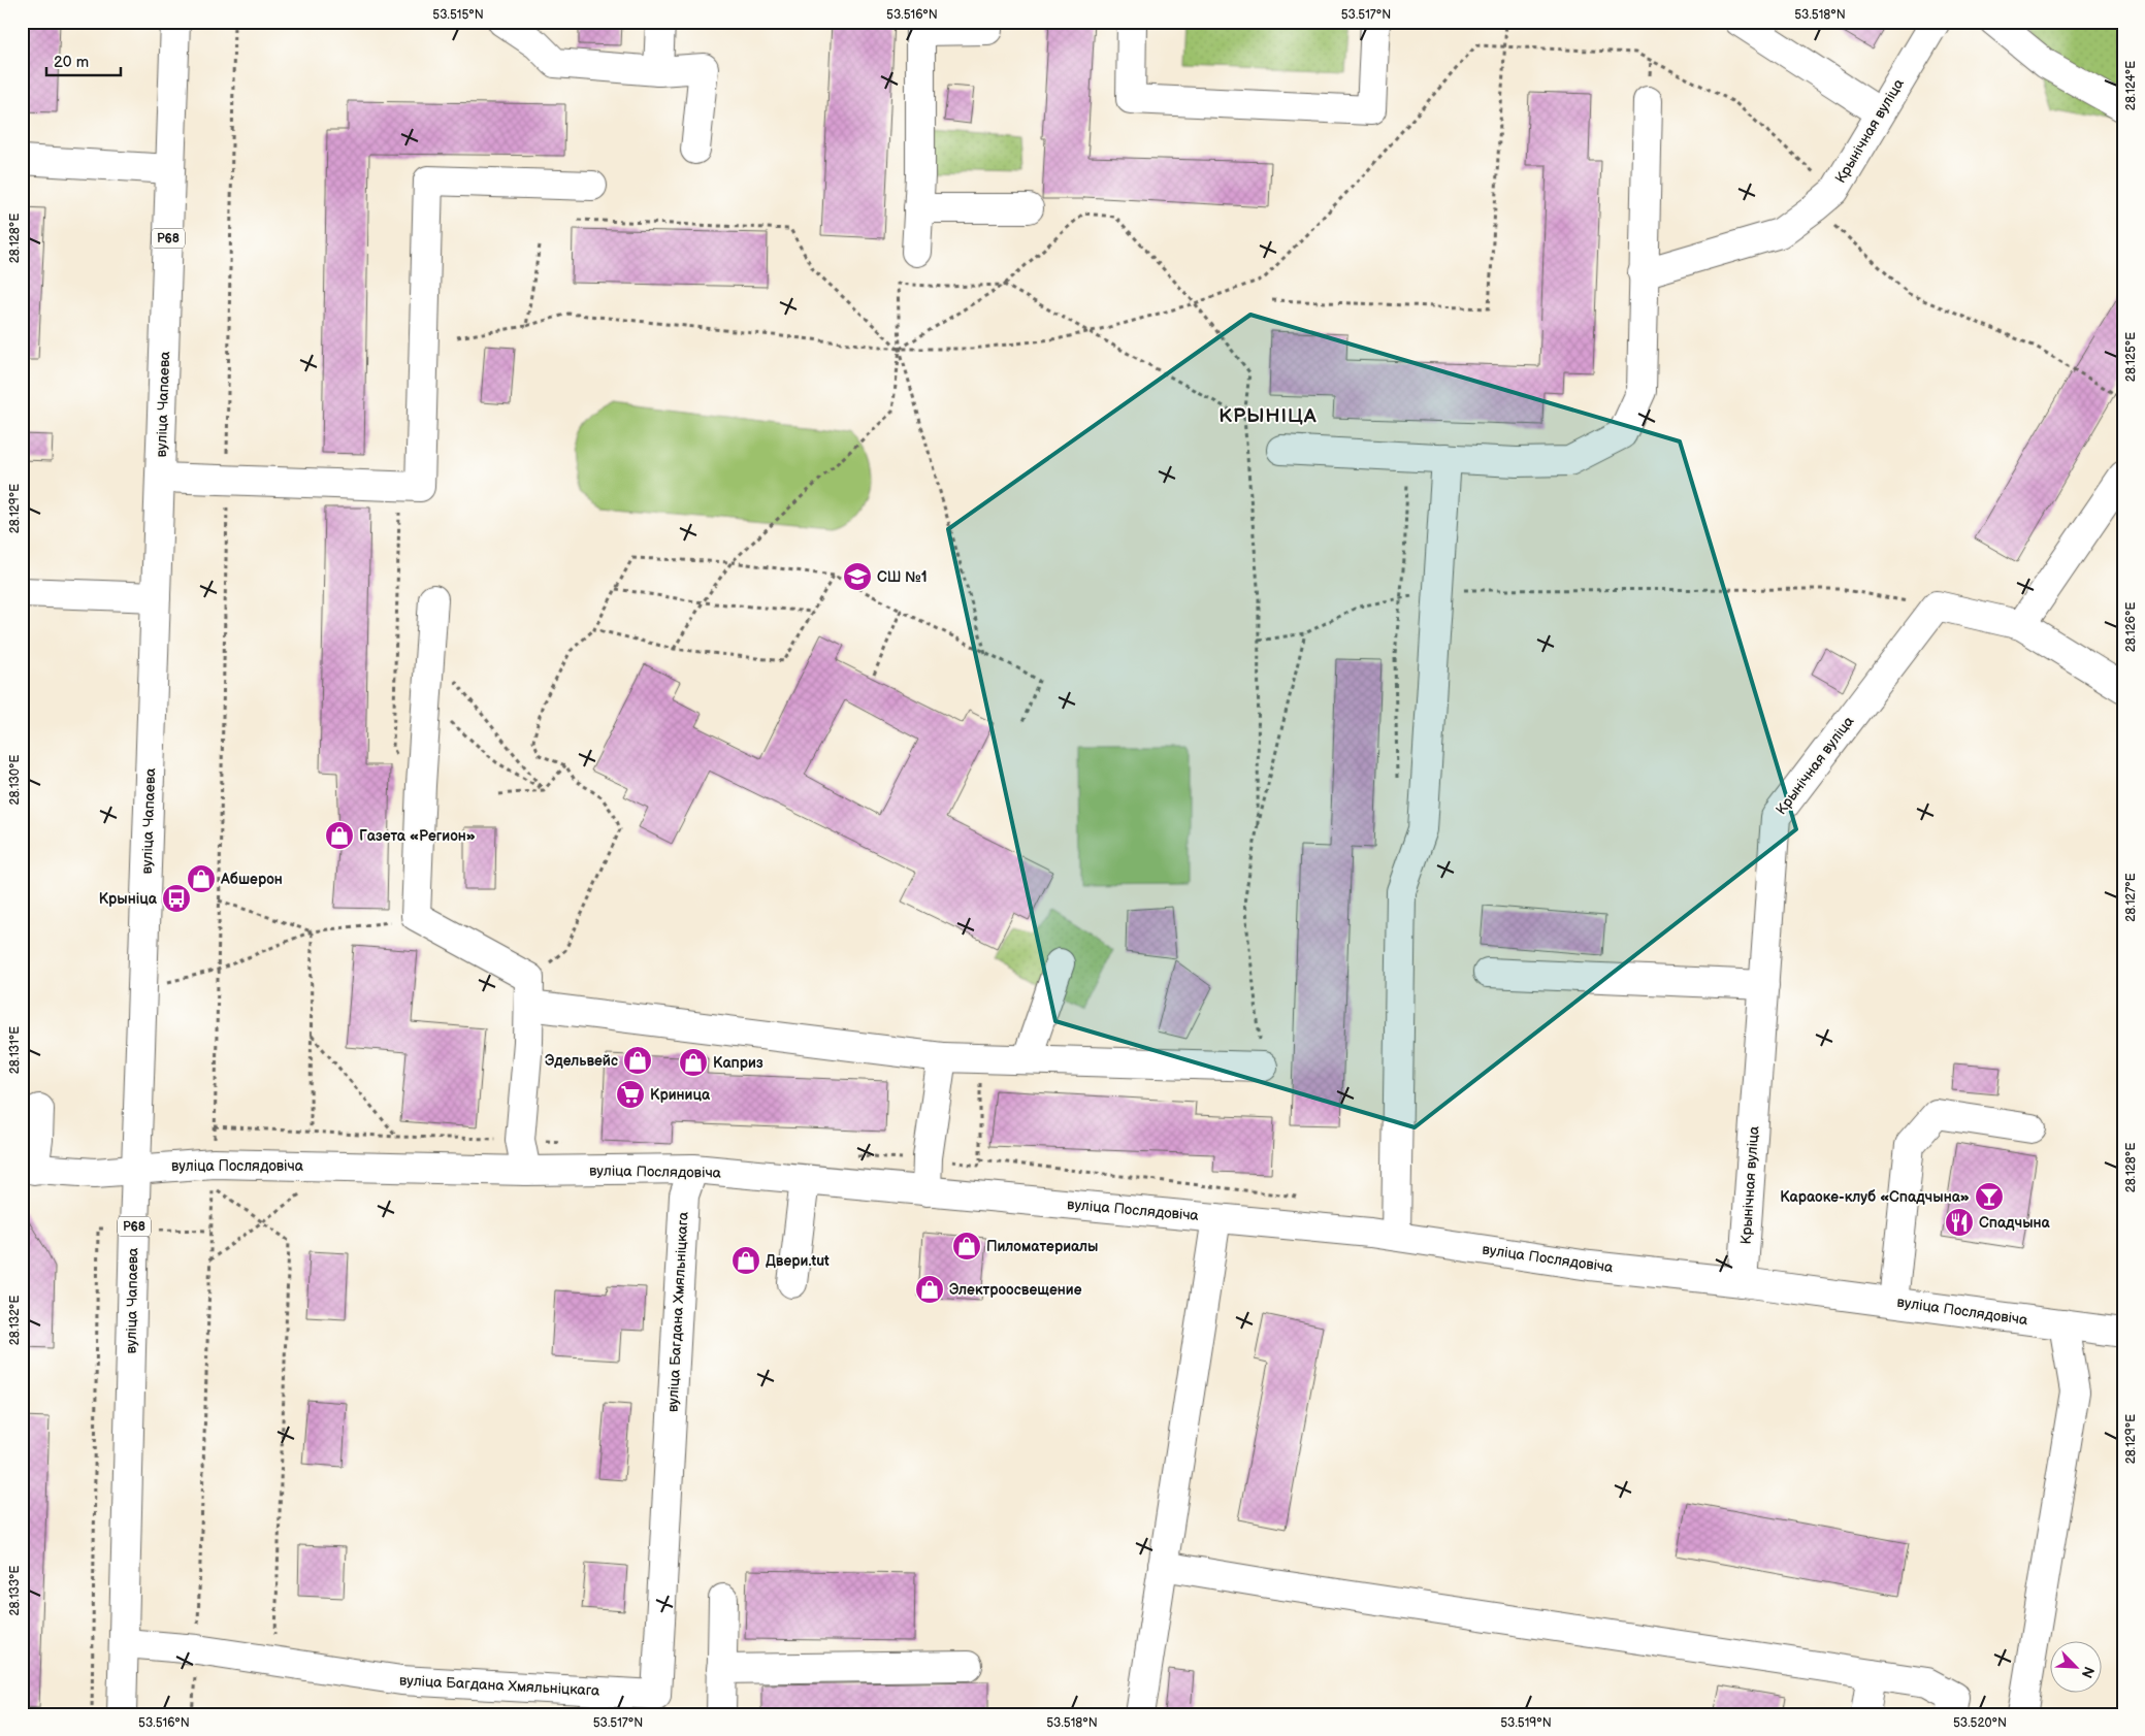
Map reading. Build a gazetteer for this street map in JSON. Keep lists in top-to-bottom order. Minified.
{"streets":{"street":["Крынічная вуліца","Р68","вуліца Чапаева","вуліца Послядовіча","вуліца Багдана Хмяльніцкага"]},"crossings":[["Крынічная вуліца","вуліца Послядовіча"],["вуліца Чапаева","вуліца Послядовіча"],["вуліца Чапаева","вуліца Багдана Хмяльніцкага"],["вуліца Послядовіча","вуліца Багдана Хмяльніцкага"]],"districts":["КРЫНІЦА"],"places":{"school or university":["СШ №1"],"shop":["Газета «Регион»","Абшерон","Эдельвейс","Каприз","Пиломатериалы","Двери.tut","Электроосвещение"],"bus stop":["Крыніца"],"supermarket":["Криница"],"bar":["Караоке-клуб «Спадчына»"],"restaurant":["Спадчына"]},"scale_bar":"20 m","north":"bottom right","coordinates":["53.515°N","53.516°N","53.517°N","53.518°N","28.124°E","28.128°E","28.125°E","28.129°E","28.126°E","28.130°E","28.127°E","28.131°E","28.132°E","28.133°E","53.519°N","53.520°N"]}
